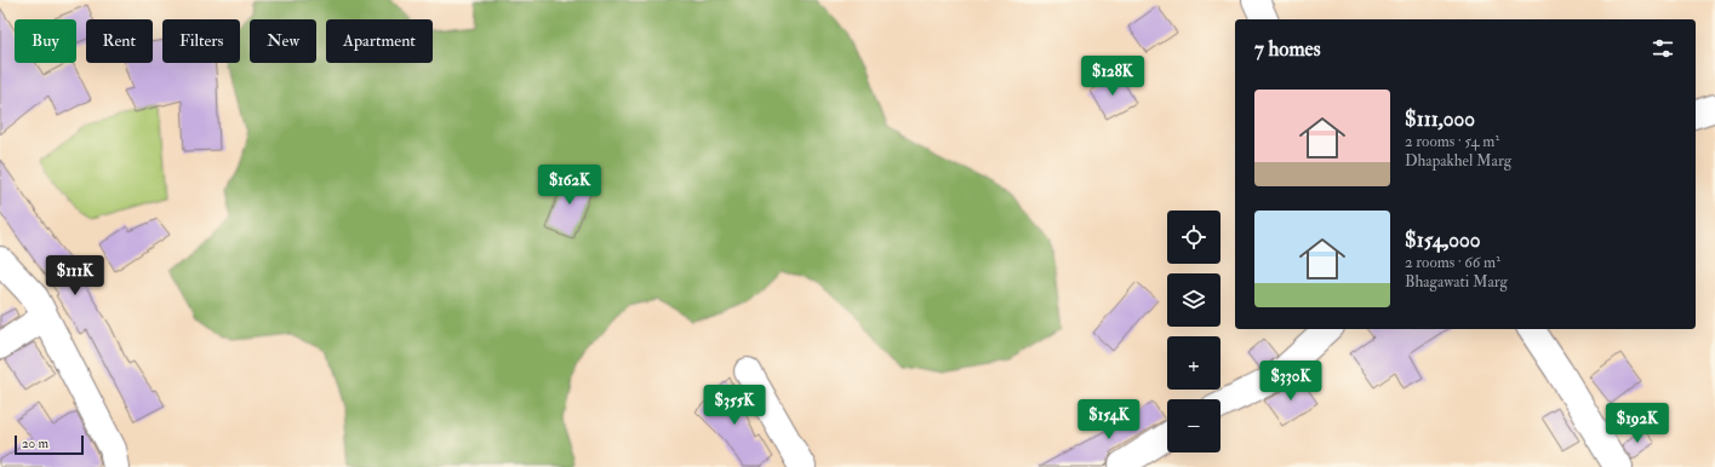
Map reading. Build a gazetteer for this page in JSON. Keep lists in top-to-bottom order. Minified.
{"scale_bar":"20 m","page":{"chip":["Buy","Rent","Filters","New","Apartment"],"heading":"7 homes","price":["$128K","$162K","$111K","$330K","$355K","$154K","$192K"],"list":[{"name":"$111,000","note":"2 rooms · 54 m² · Dhapakhel Marg"},{"name":"$154,000","note":"2 rooms · 66 m² · Bhagawati Marg"}],"map_buttons":["+","−"],"scale":"20 m"}}
